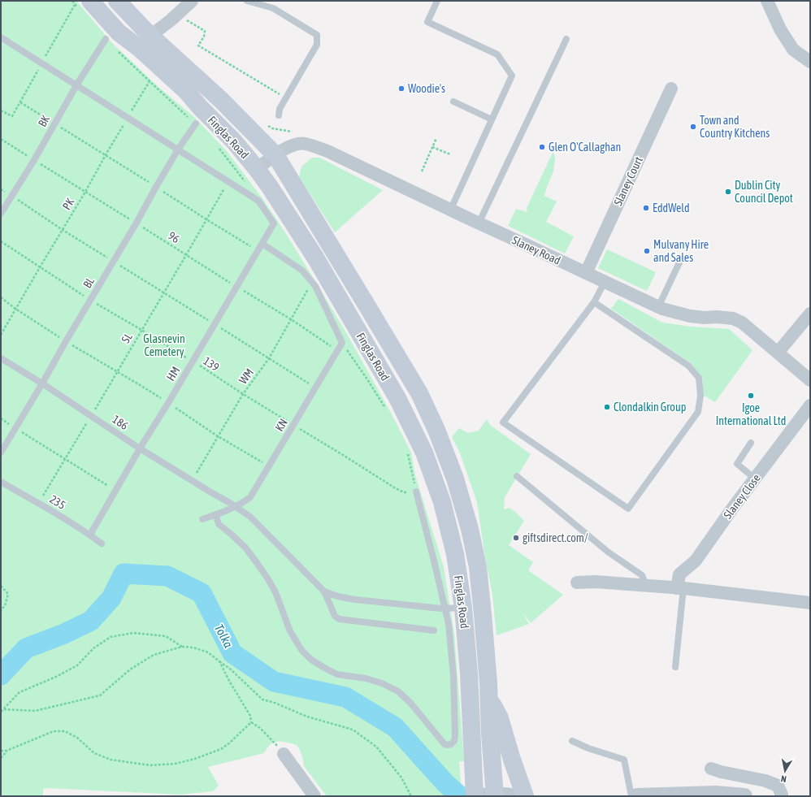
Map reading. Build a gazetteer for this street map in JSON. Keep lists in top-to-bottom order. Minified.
{"streets":{"main road":["Finglas Road"],"street":["Slaney Court","Slaney Road","Slaney Close"],"lane":["BK","BL","HM","186","KN","235"],"path":["PK","96","SL","139","WM"]},"crossings":[["BK","96"],["Finglas Road","Slaney Road"],["Slaney Court","Slaney Road"],["PK","96"],["PK","139"],["96","BL"],["96","SL"],["96","HM"],["96","WM"],["96","KN"],["BL","139"],["BL","186"],["SL","139"],["SL","HM"],["SL","186"],["SL","235"],["139","HM"],["139","WM"],["139","KN"],["HM","186"],["HM","235"],["WM","186"],["186","KN"]],"water":["Tolka"],"parks":["Glasnevin Cemetery"],"places":["Woodie's","Town and Country Kitchens","Glen O'Callaghan","Dublin City Council Depot","EddWeld","Mulvany Hire and Sales","Igoe International Ltd","Clondalkin Group","giftsdirect.com/"],"north":"bottom"}
